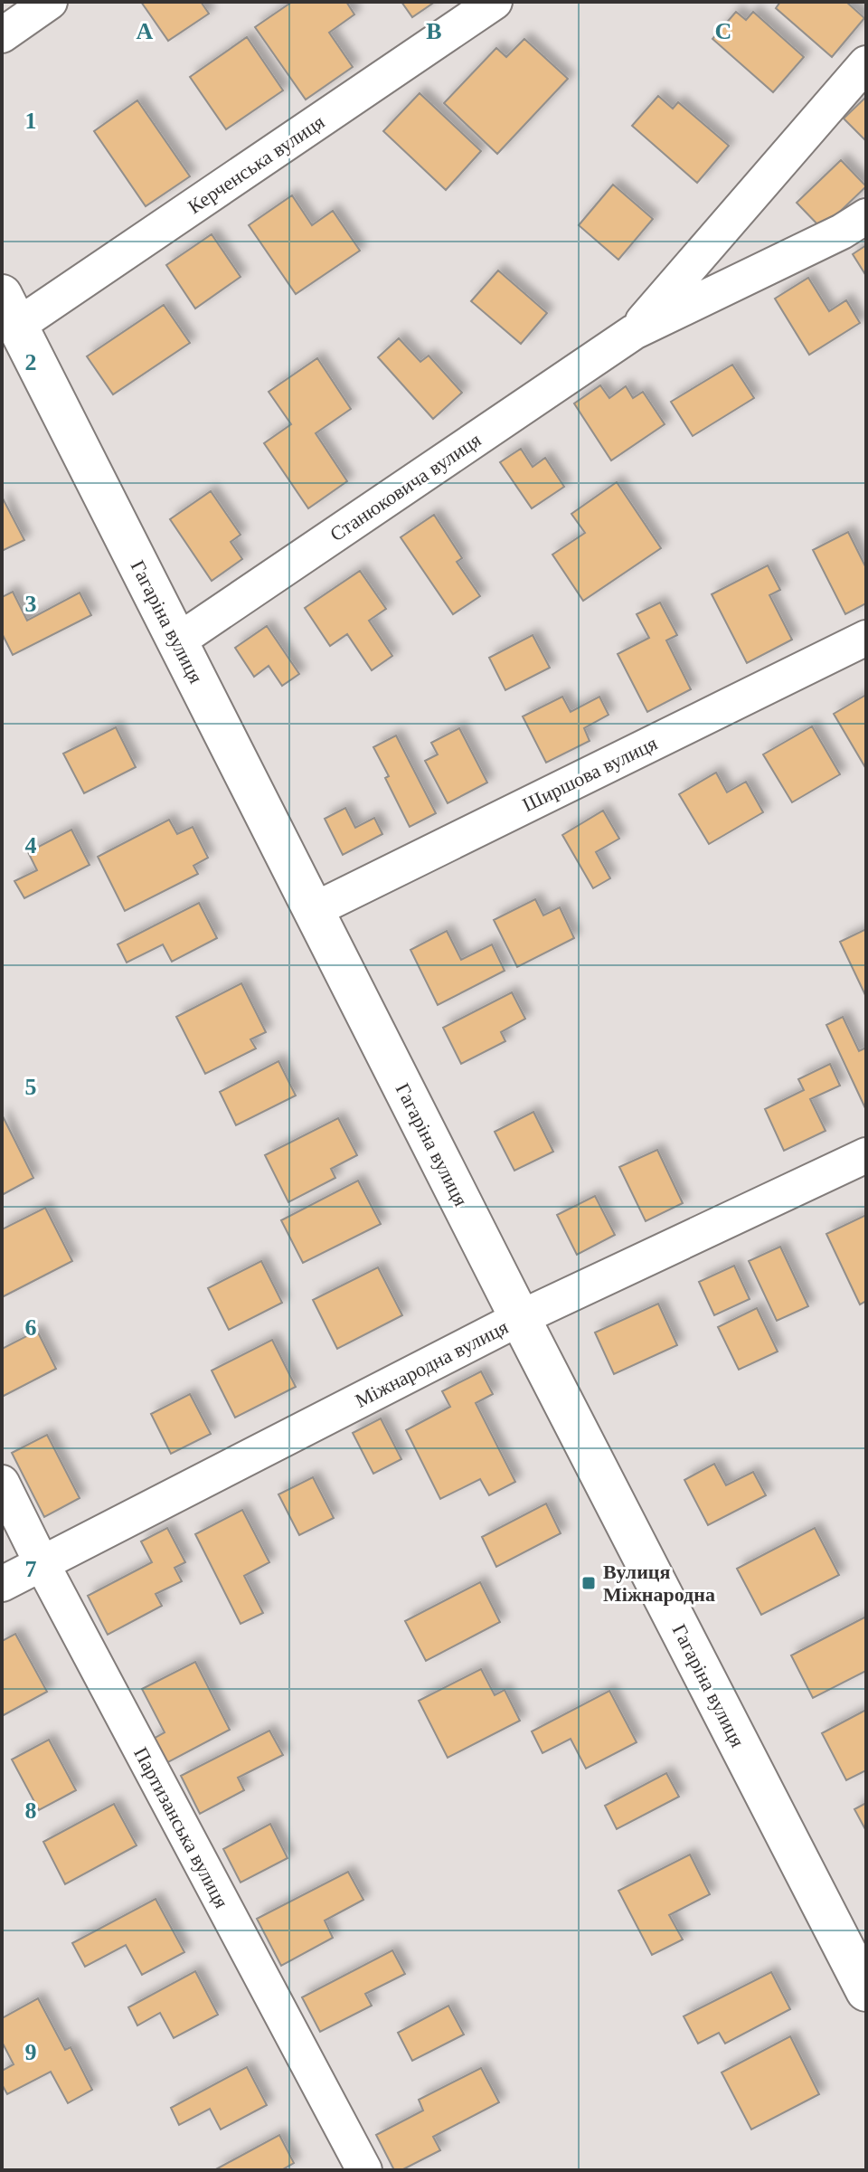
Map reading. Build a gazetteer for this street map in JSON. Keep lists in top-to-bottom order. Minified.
{"streets":{"street":["Керченська вулиця","Станюковича вулиця","Гагаріна вулиця","Ширшова вулиця","Міжнародна вулиця","Партизанська вулиця"]},"crossings":[["Керченська вулиця","Гагаріна вулиця"],["Станюковича вулиця","Гагаріна вулиця"],["Гагаріна вулиця","Ширшова вулиця"],["Гагаріна вулиця","Міжнародна вулиця"],["Міжнародна вулиця","Партизанська вулиця"]],"places":{"transit":["Вулиця Міжнародна"]},"grid":{"columns":["A","B","C"],"rows":["1","2","3","4","5","6","7","8","9"]}}
